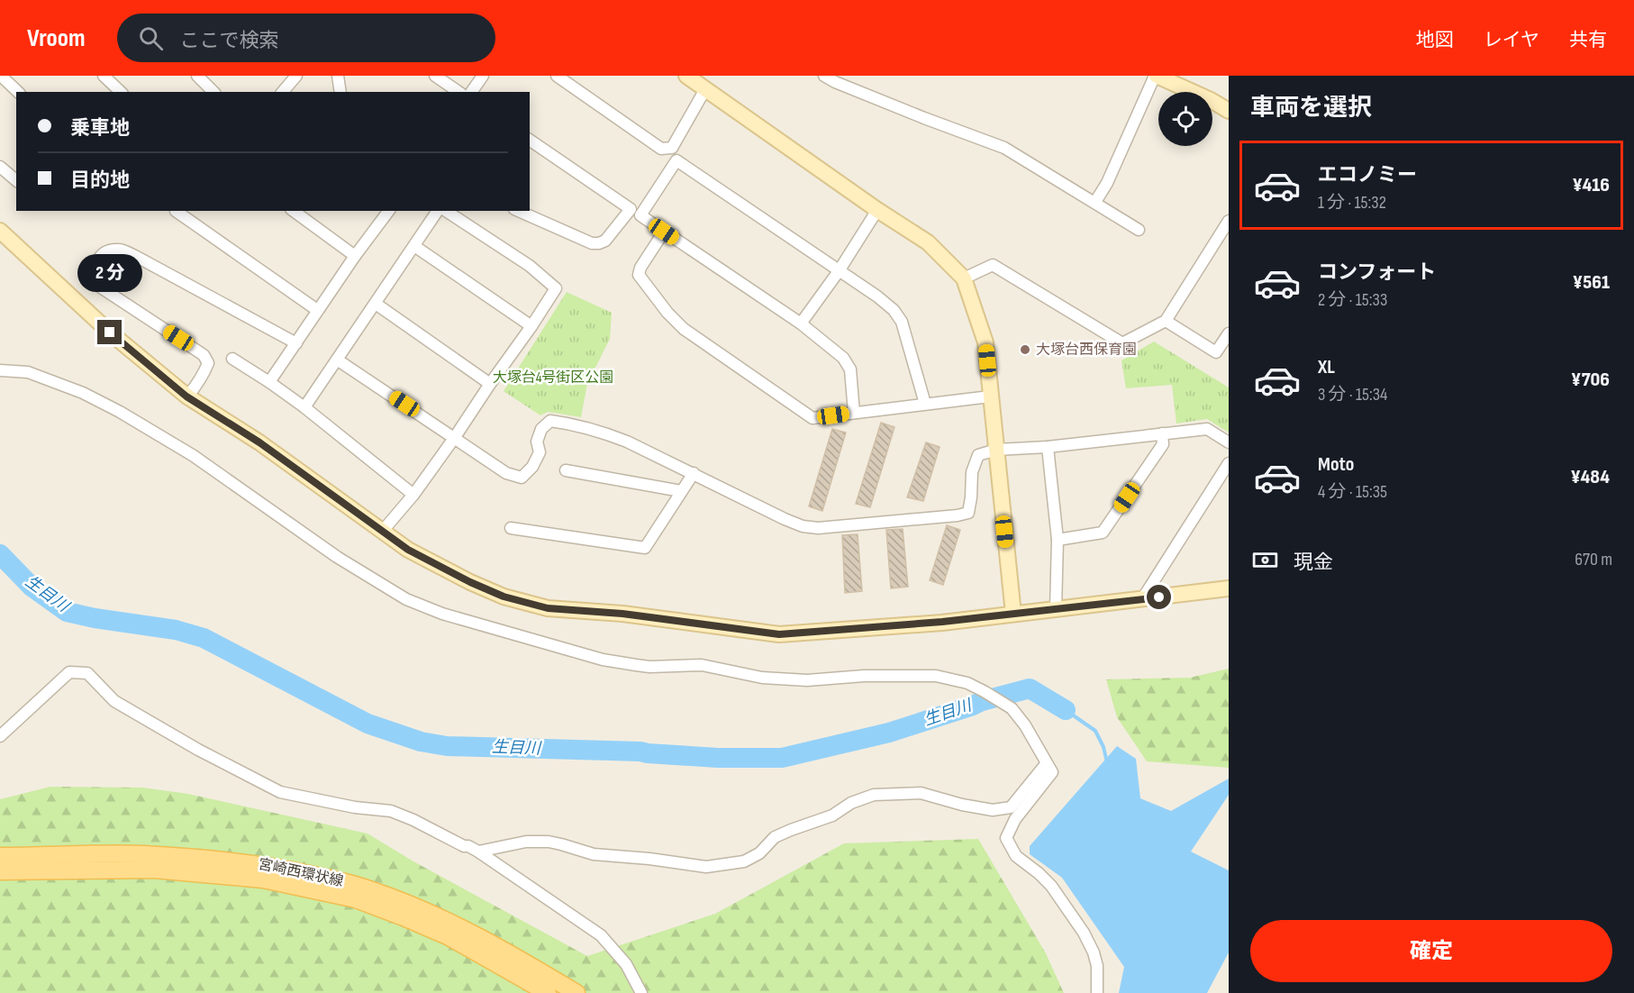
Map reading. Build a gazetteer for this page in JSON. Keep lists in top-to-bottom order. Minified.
{"streets":{"main road":["宮崎西環状線"]},"water":["生目川"],"parks":["大塚台4号街区公園"],"places":["大塚台西保育園"],"page":{"header":"Vroom","search":"ここで検索","nav":["地図","レイヤ","共有"],"heading":"車両を選択","banner":["乗車地","目的地"],"list":[{"name":"エコノミー","note":"1 分 · 15:32","value":"¥416"},{"name":"コンフォート","note":"2 分 · 15:33","value":"¥561"},{"name":"XL","note":"3 分 · 15:34","value":"¥706"},{"name":"Moto","note":"4 分 · 15:35","value":"¥484"}],"bubble":"2 分","pay":["現金","670 m"],"buttons":"確定"}}
